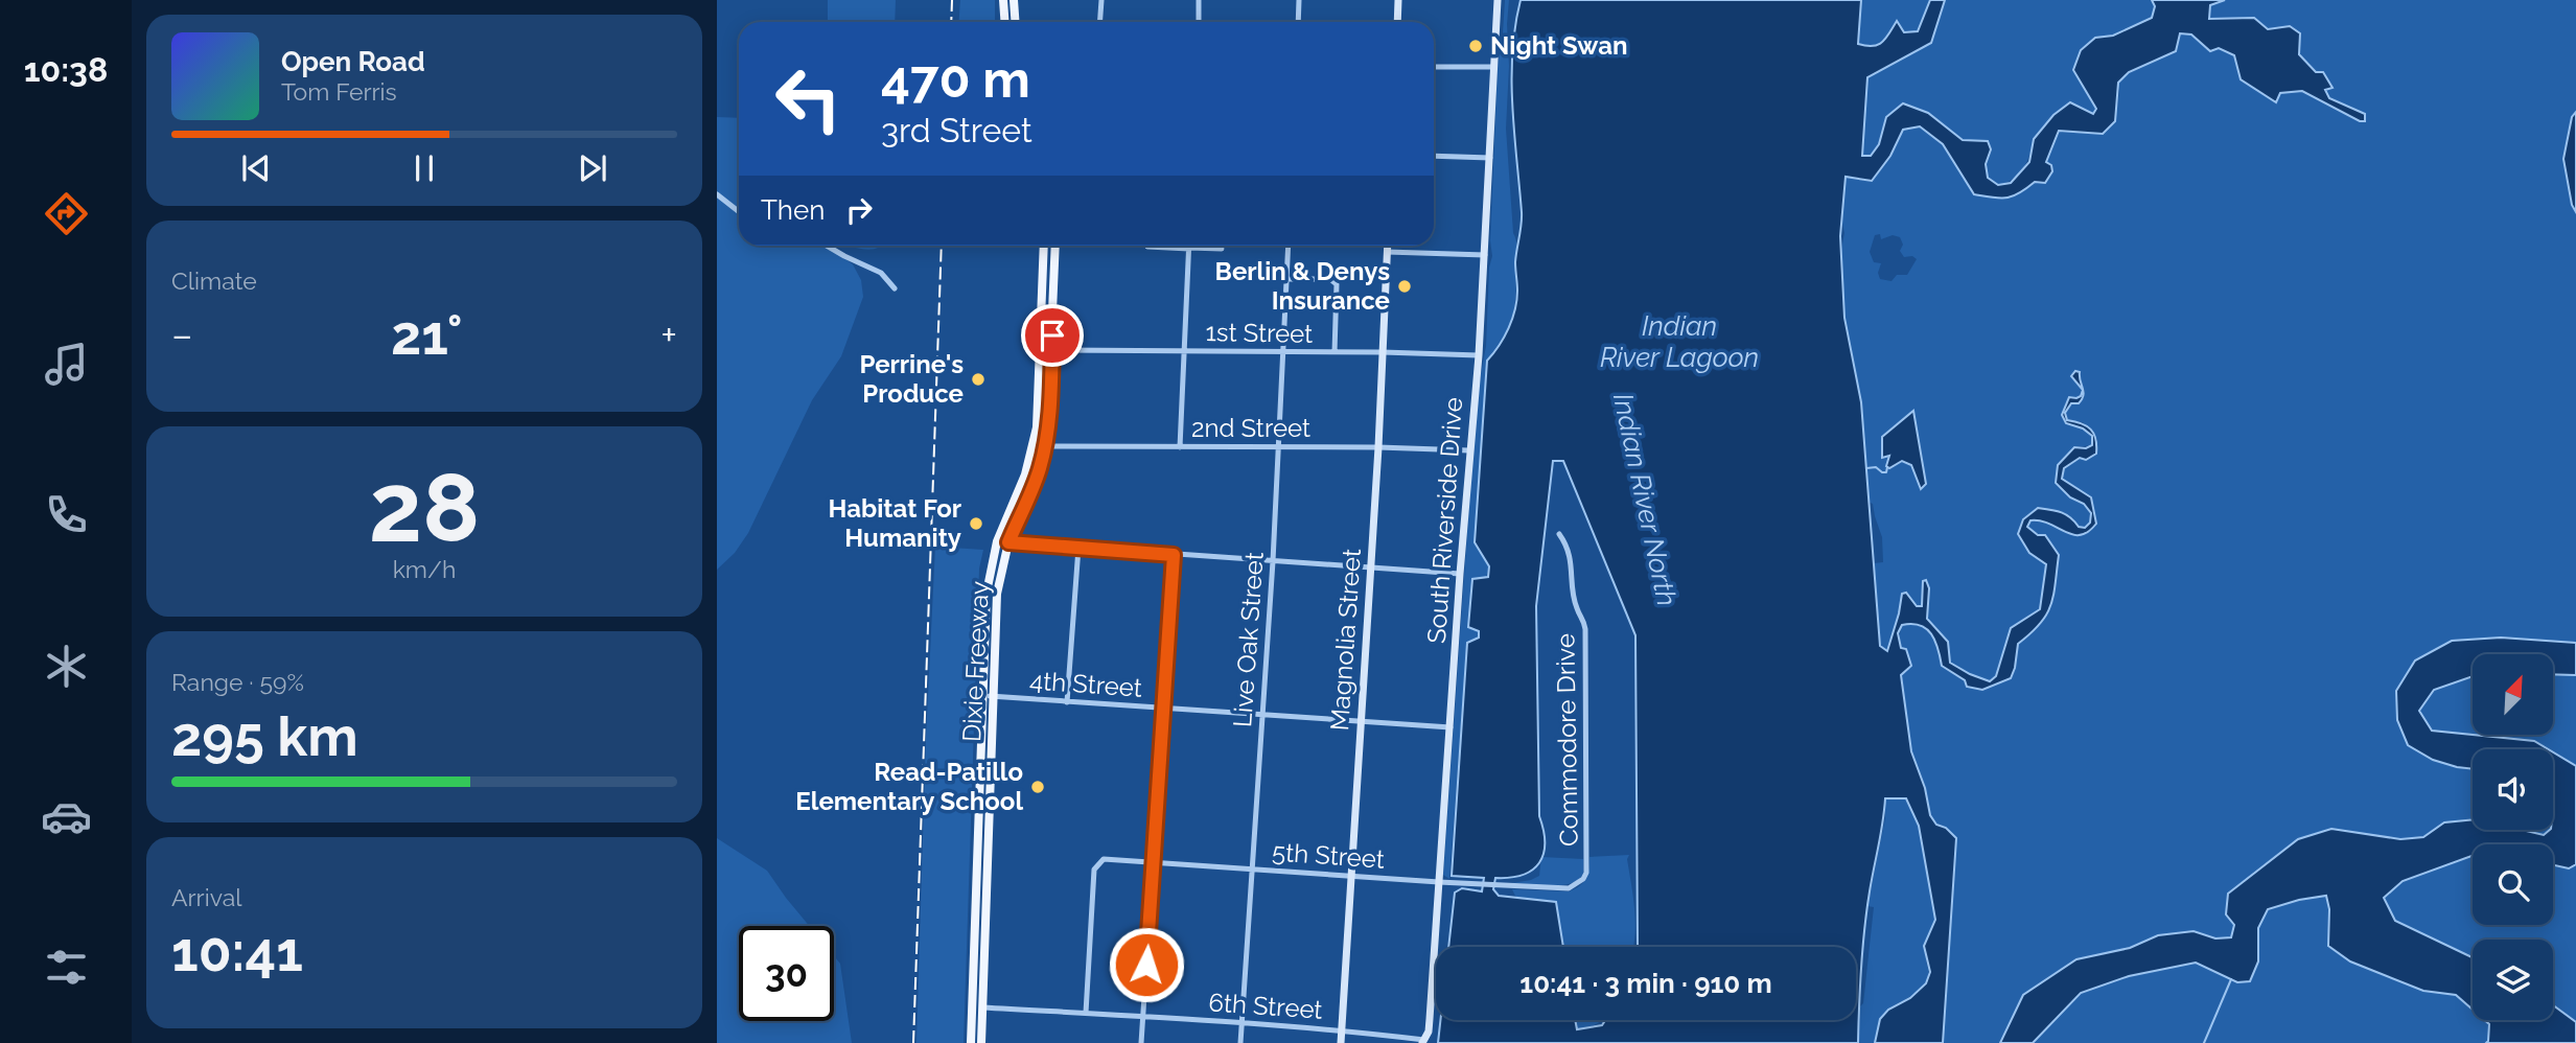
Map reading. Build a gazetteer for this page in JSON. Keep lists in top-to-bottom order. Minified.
{"streets":{"main road":["Dixie Freeway"],"street":["1st Street","2nd Street","South Riverside Drive","Live Oak Street","Magnolia Street","4th Street","Commodore Drive","5th Street","6th Street"]},"crossings":[["1st Street","South Riverside Drive"],["1st Street","Live Oak Street"],["1st Street","Magnolia Street"],["1st Street","Dixie Freeway"],["2nd Street","South Riverside Drive"],["2nd Street","Live Oak Street"],["2nd Street","Magnolia Street"],["2nd Street","Dixie Freeway"],["South Riverside Drive","4th Street"],["South Riverside Drive","5th Street"],["South Riverside Drive","6th Street"],["Live Oak Street","4th Street"],["Live Oak Street","5th Street"],["Live Oak Street","6th Street"],["Magnolia Street","4th Street"],["Magnolia Street","5th Street"],["Magnolia Street","6th Street"],["Dixie Freeway","4th Street"],["Dixie Freeway","6th Street"],["Commodore Drive","5th Street"],["5th Street","6th Street"]],"water":["Indian River Lagoon","Indian River North"],"places":["Night Swan","Berlin & Denys Insurance","Perrine's Produce","Habitat For Humanity","Read-Patillo Elementary School"],"north":"top right","page":{"tabs":"10:38","turn":["470 m","3rd Street"],"song":["Open Road","Tom Ferris"],"then":"Then","tile":["Climate",["28","km/h"],["Range · 59%","295 km"],["Arrival","10:41"]],"heat":["−","21°","+"],"limit":"30","trip":"10:41 · 3 min · 910 m"}}
